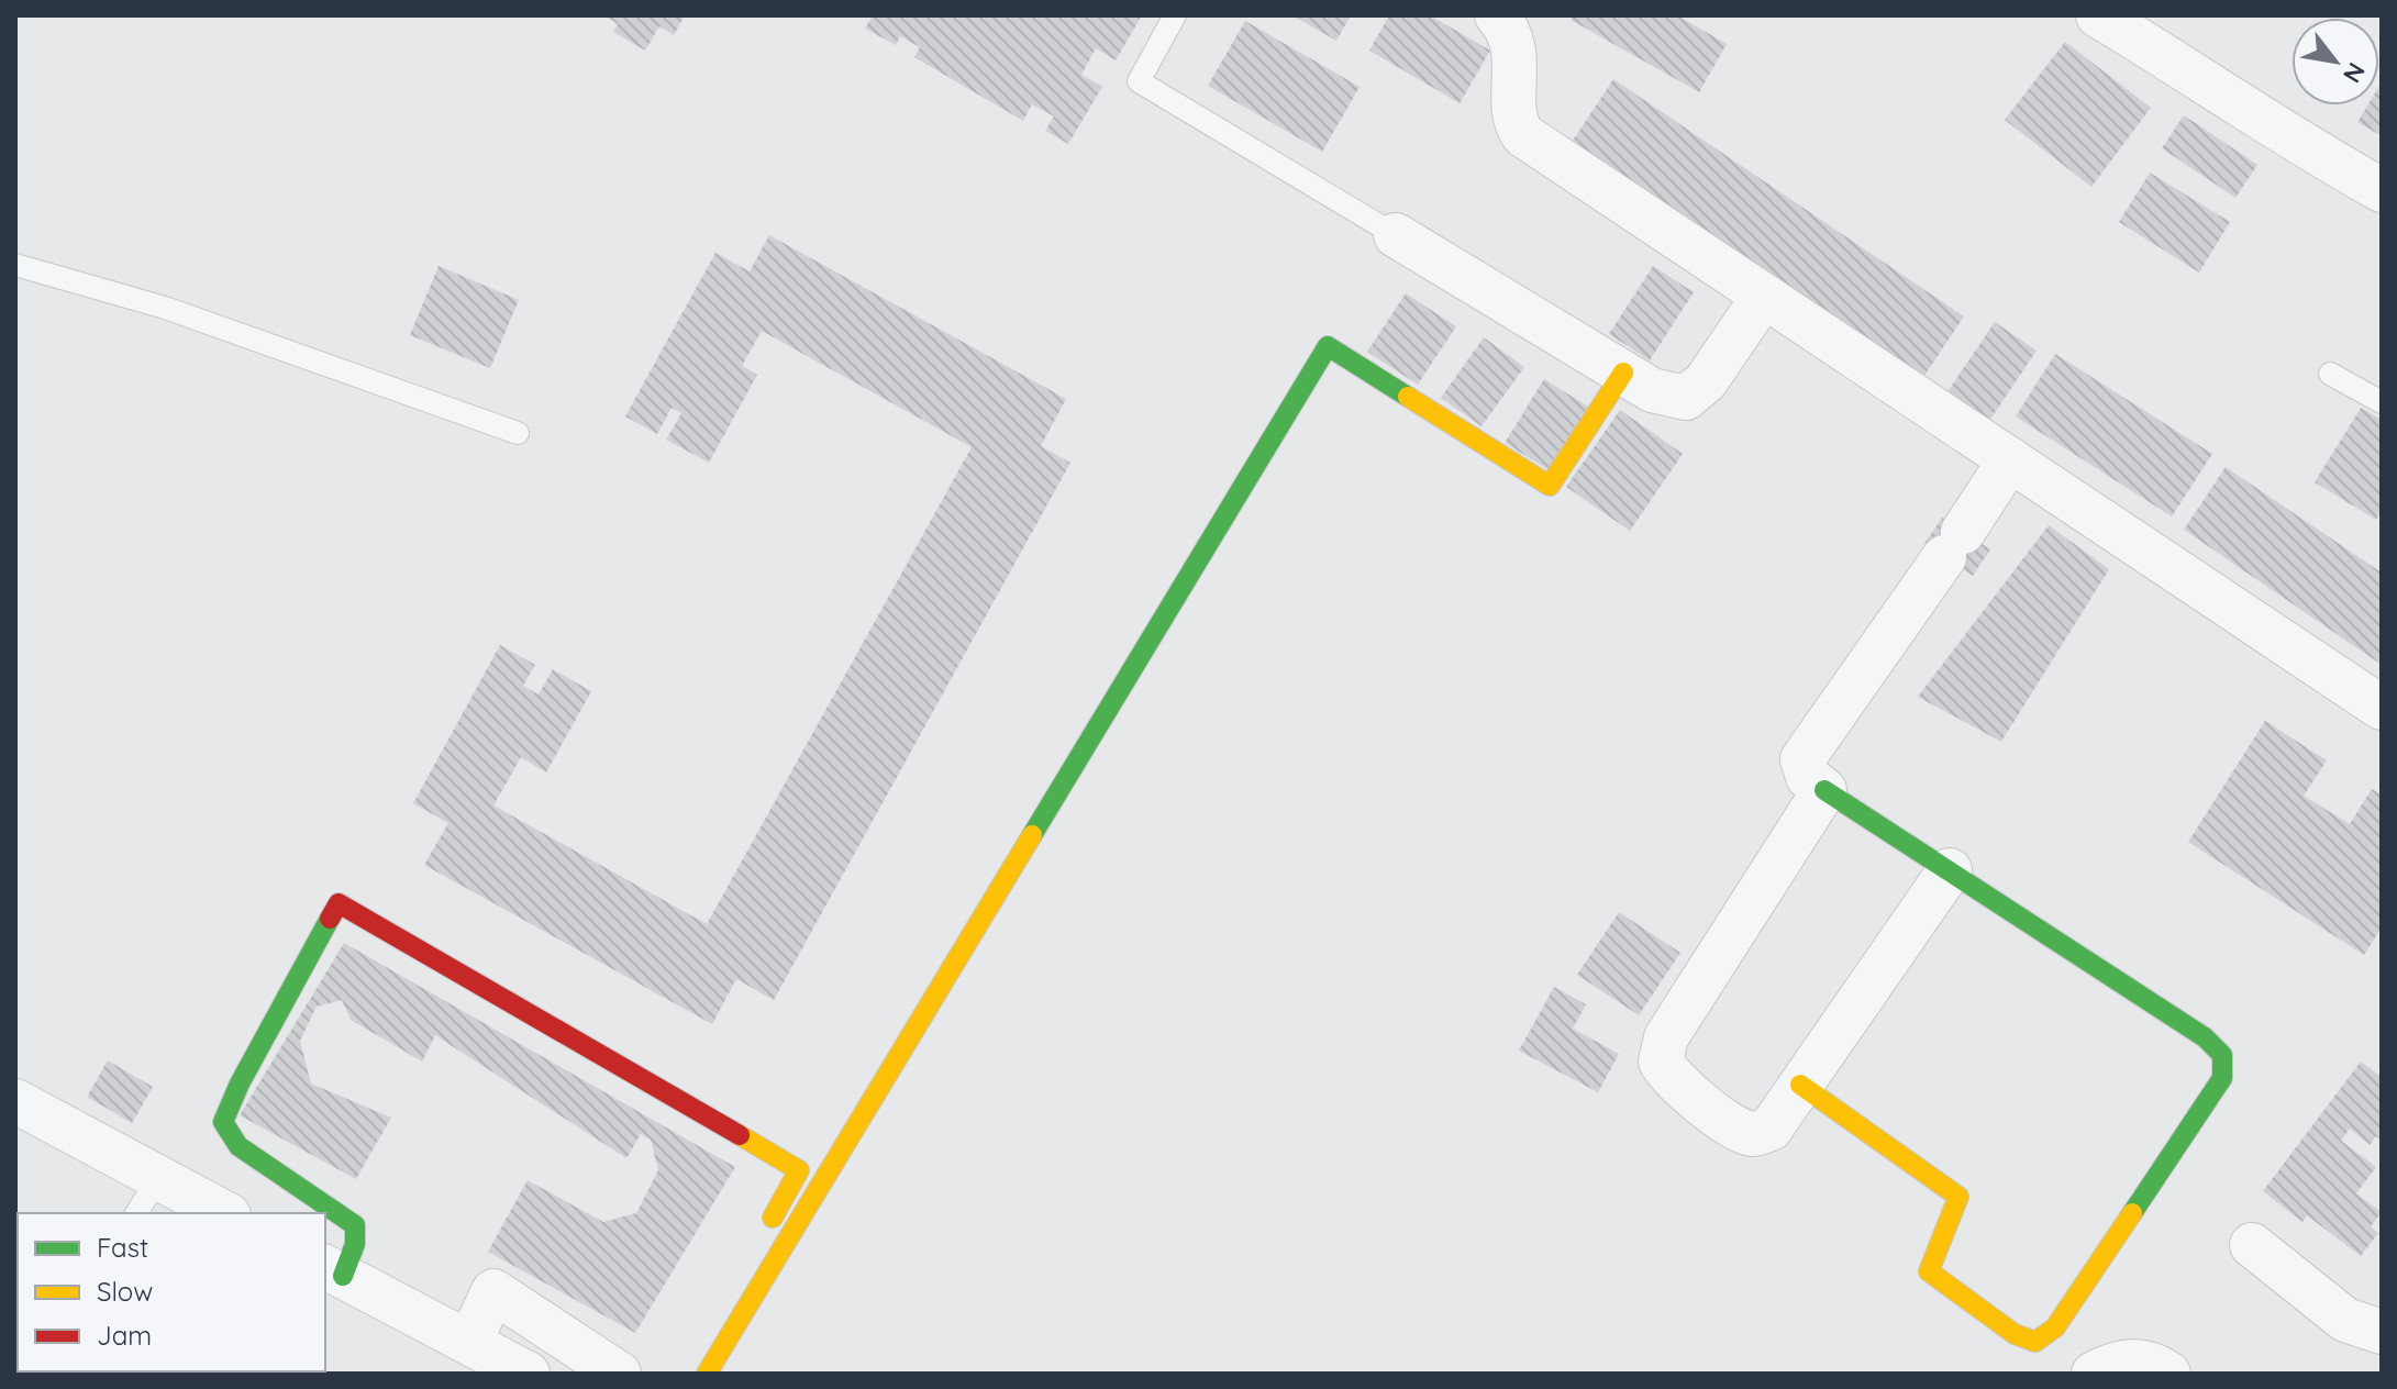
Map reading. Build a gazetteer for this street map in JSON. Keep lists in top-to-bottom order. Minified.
{"legend":["Fast","Slow","Jam"],"north":"bottom right"}
